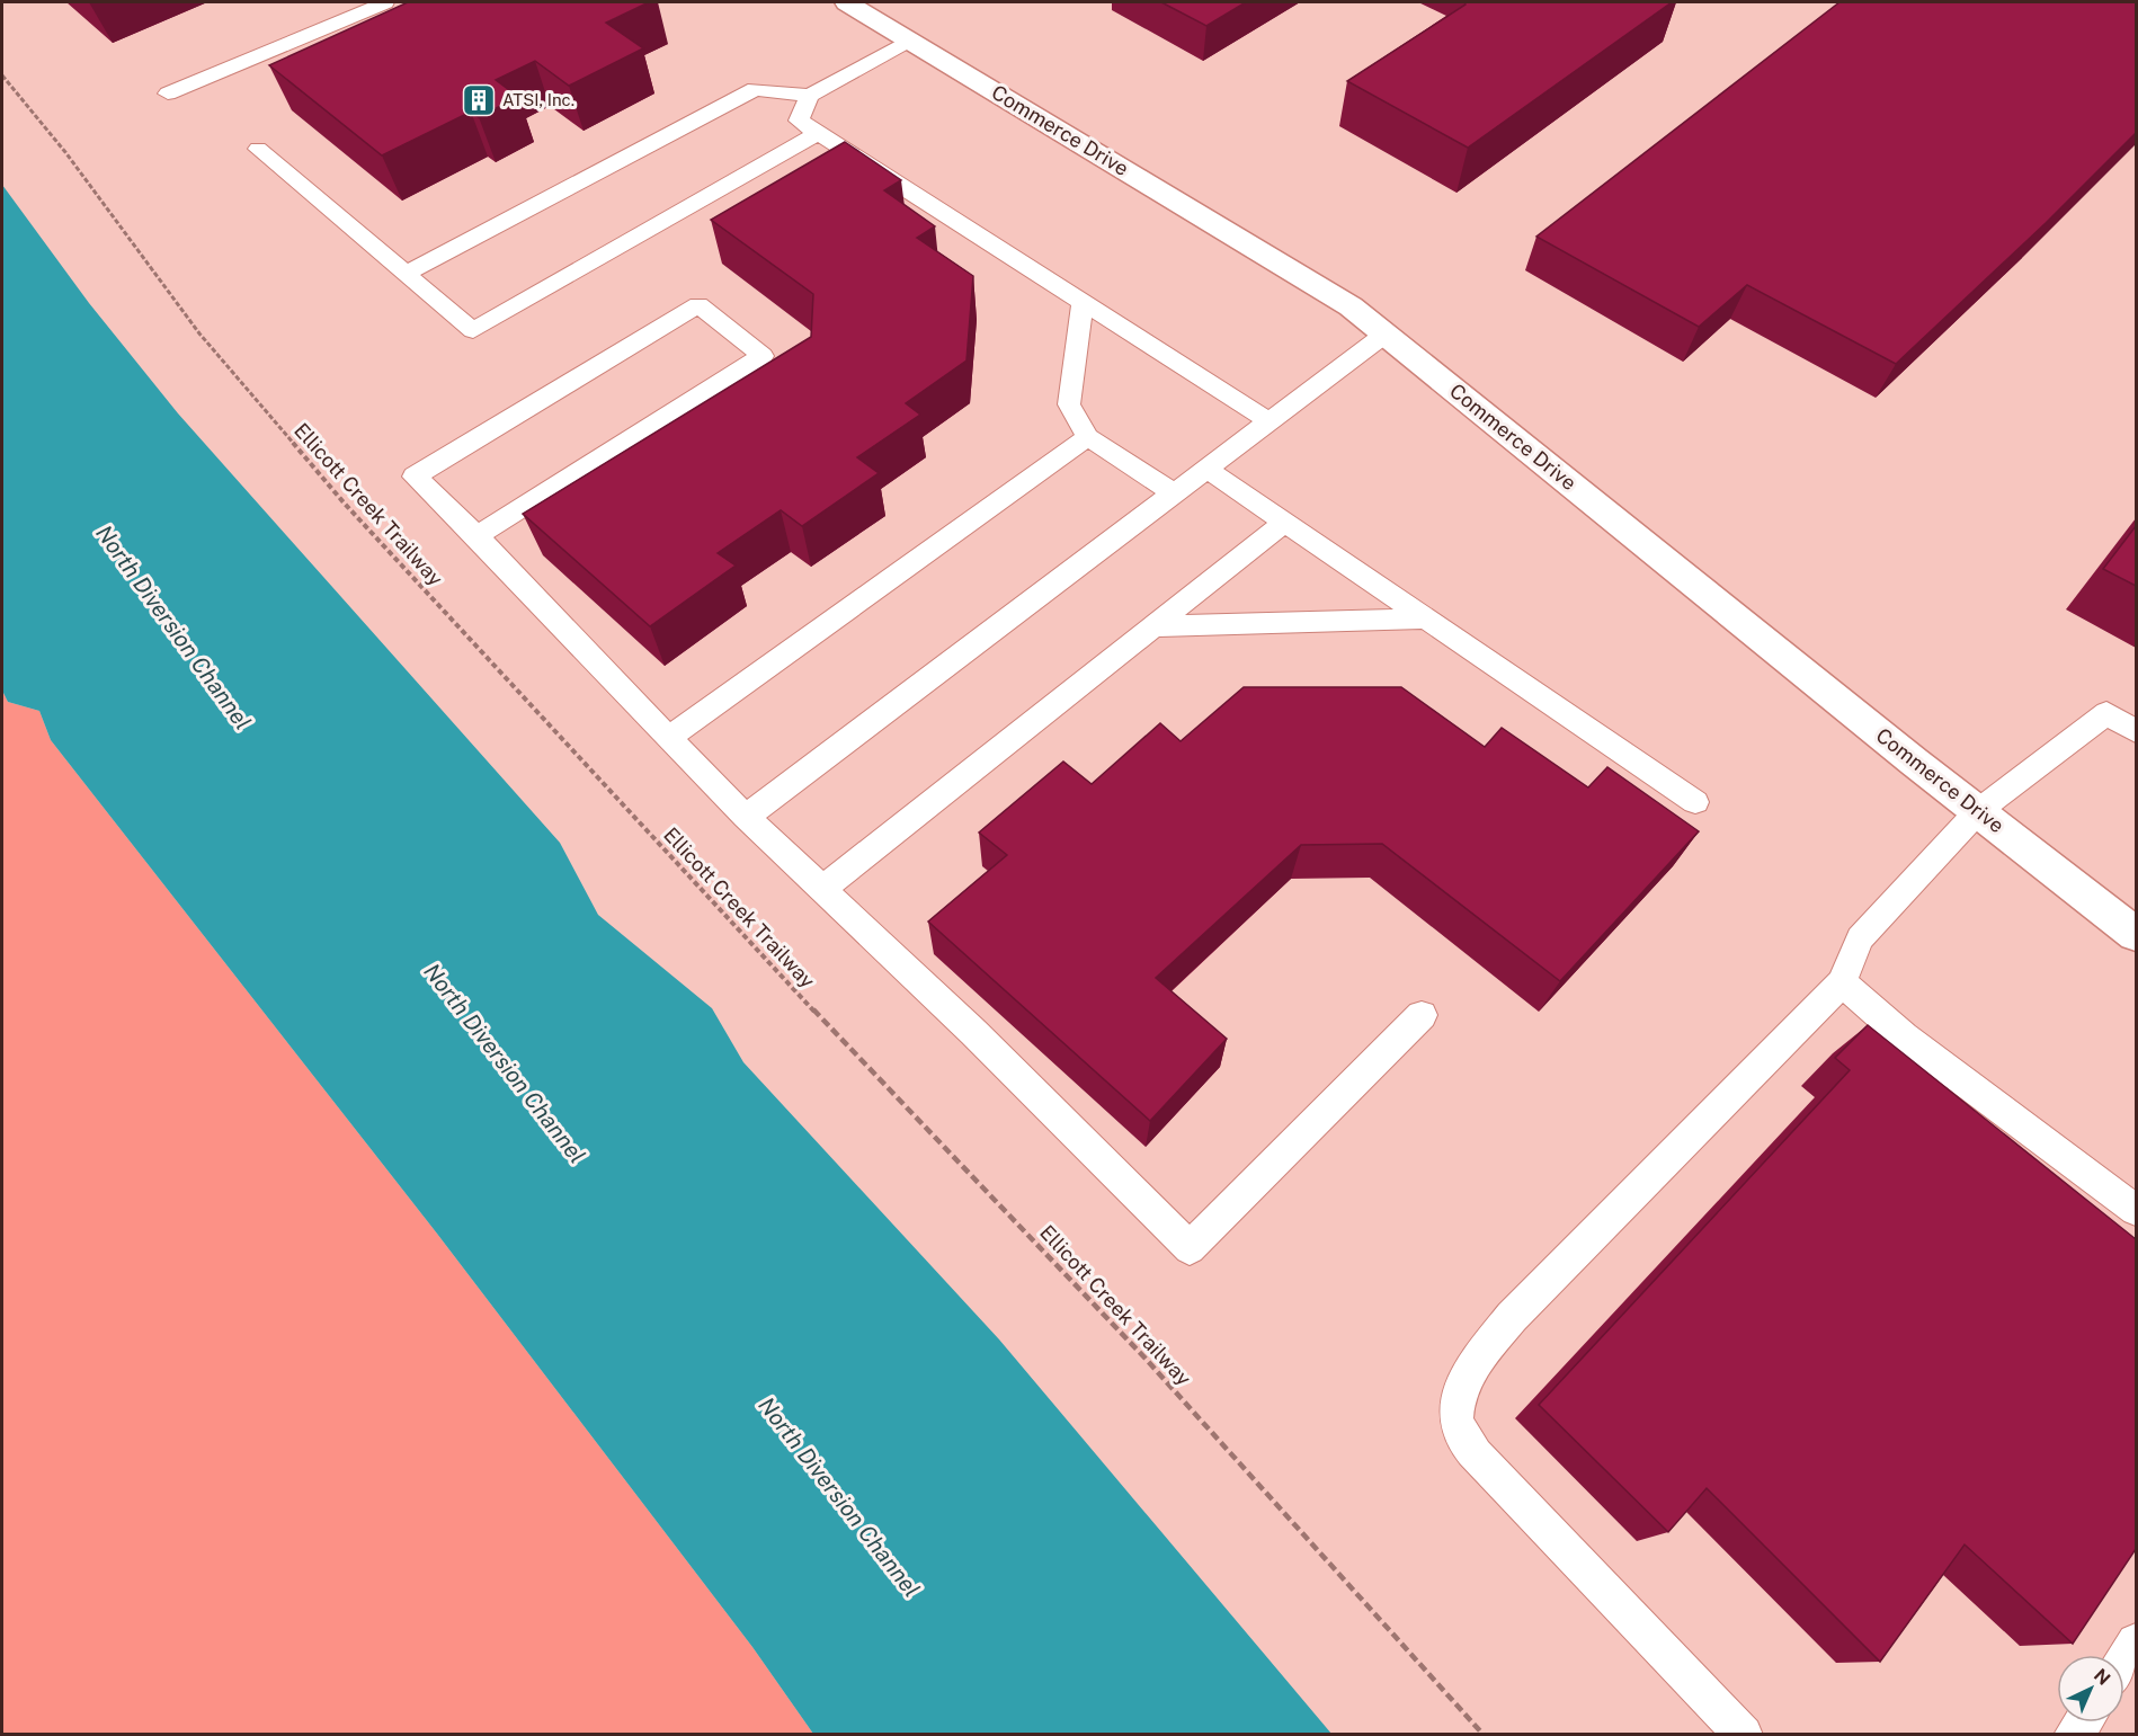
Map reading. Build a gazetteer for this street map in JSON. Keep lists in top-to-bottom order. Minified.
{"streets":{"street":["Commerce Drive"],"path":["Ellicott Creek Trailway"]},"water":["North Diversion Channel"],"places":{"building":["ATSI, Inc."]},"north":"top right"}
